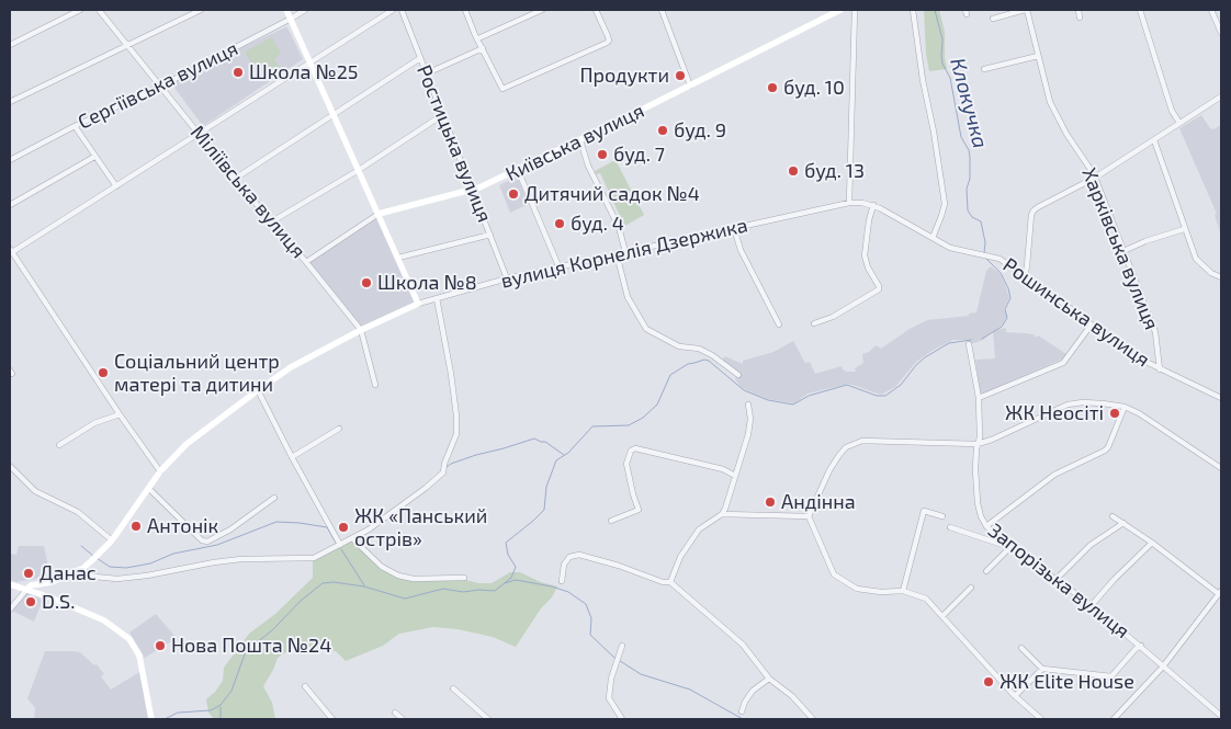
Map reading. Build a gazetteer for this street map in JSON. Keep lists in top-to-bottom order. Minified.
{"streets":{"street":["Сергіївська вулиця","Київська вулиця","Ростицька вулиця","Міліївська вулиця","Харківська вулиця","вулиця Корнелія Дзержика","Рошинська вулиця","Запорізька вулиця"]},"crossings":[["Сергіївська вулиця","Міліївська вулиця"],["Київська вулиця","Ростицька вулиця"],["Київська вулиця","Міліївська вулиця"],["Ростицька вулиця","вулиця Корнелія Дзержика"],["Міліївська вулиця","вулиця Корнелія Дзержика"],["Харківська вулиця","Рошинська вулиця"],["вулиця Корнелія Дзержика","Рошинська вулиця"]],"water":["Клокучка"],"places":["Школа №25","Продукти","буд. 10","буд. 9","буд. 7","буд. 13","Дитячий садок №4","буд. 4","Школа №8","Соціальний центр матері та дитини","ЖК Неосіті","Андінна","Антонік","ЖК «Панський острів»","Данас","D.S.","Нова Пошта №24","ЖК Elite House"]}
